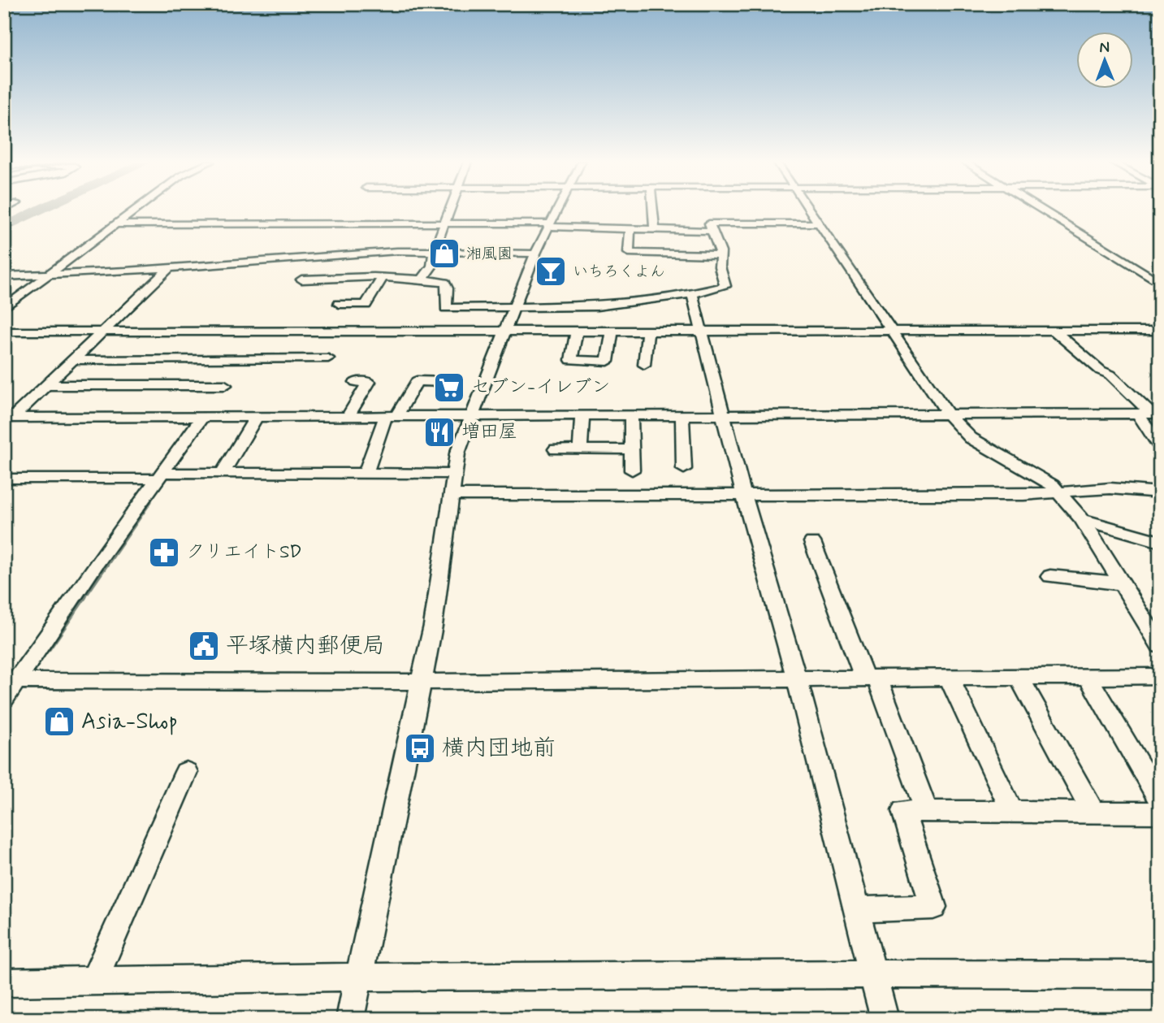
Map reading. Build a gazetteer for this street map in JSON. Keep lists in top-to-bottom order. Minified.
{"places":{"shop":["湘風園","Asia-Shop"],"bar":["いちろくよん"],"supermarket":["セブン-イレブン"],"restaurant":["増田屋"],"pharmacy":["クリエイトSD"],"public building":["平塚横内郵便局"],"bus stop":["横内団地前"]},"north":"top"}
